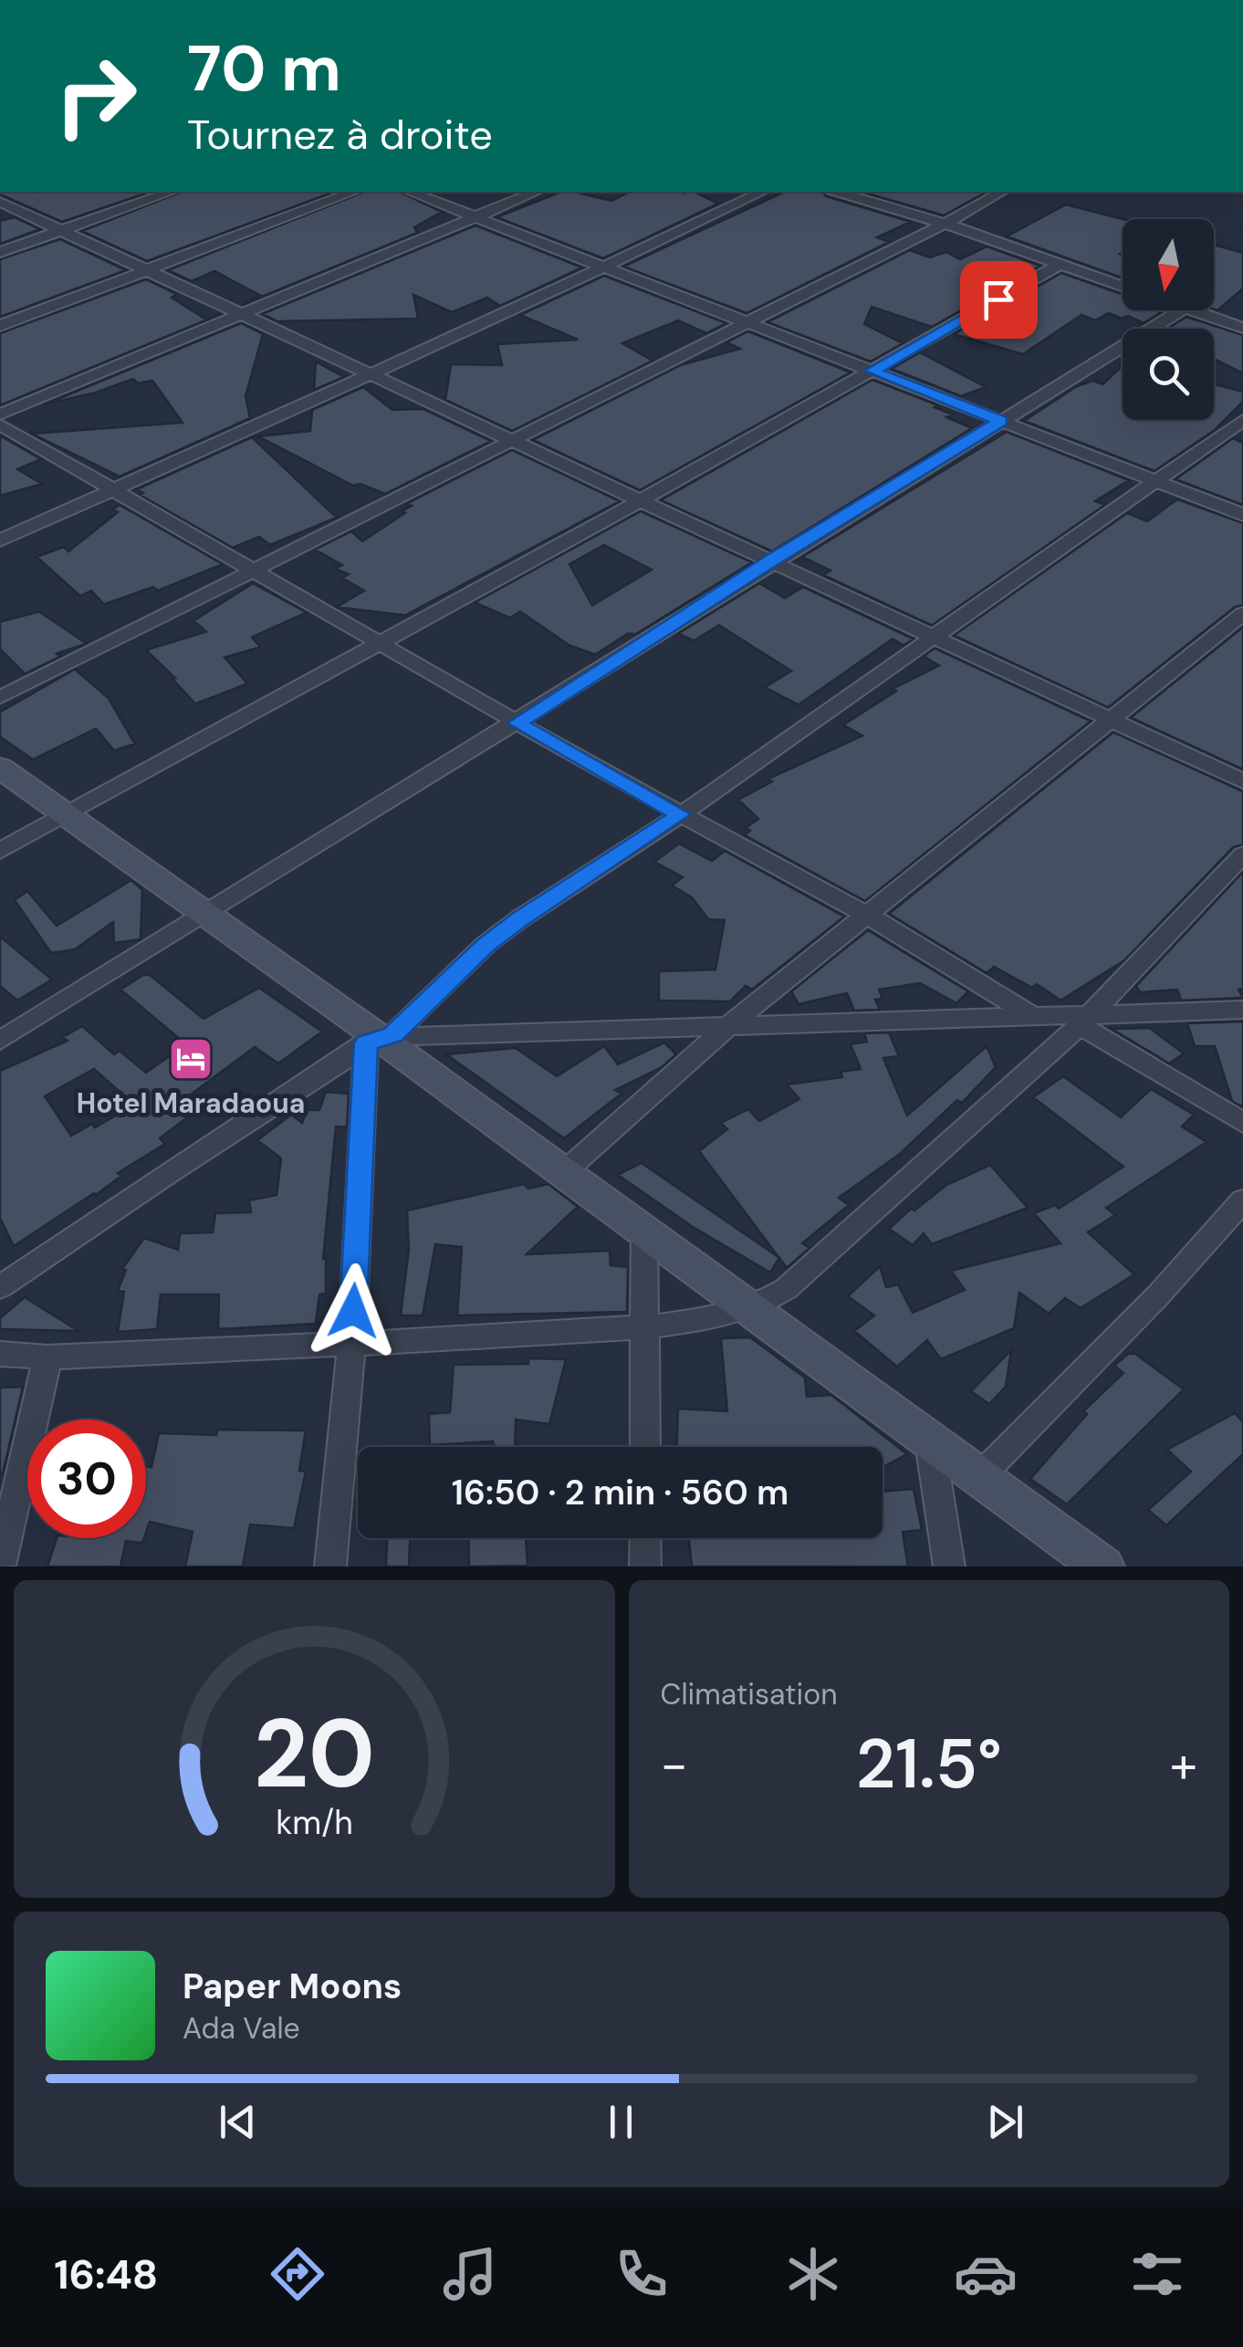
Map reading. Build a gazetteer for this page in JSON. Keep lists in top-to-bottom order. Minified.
{"places":{"hotel":["Hotel Maradaoua"]},"north":"bottom","page":{"turn":["70 m","Tournez à droite"],"limit":"30","trip":"16:50 · 2 min · 560 m","tile":"Climatisation","heat":["−","21.5°","+"],"song":["Paper Moons","Ada Vale"],"tabs":"16:48","gauge":["20","km/h"]}}
